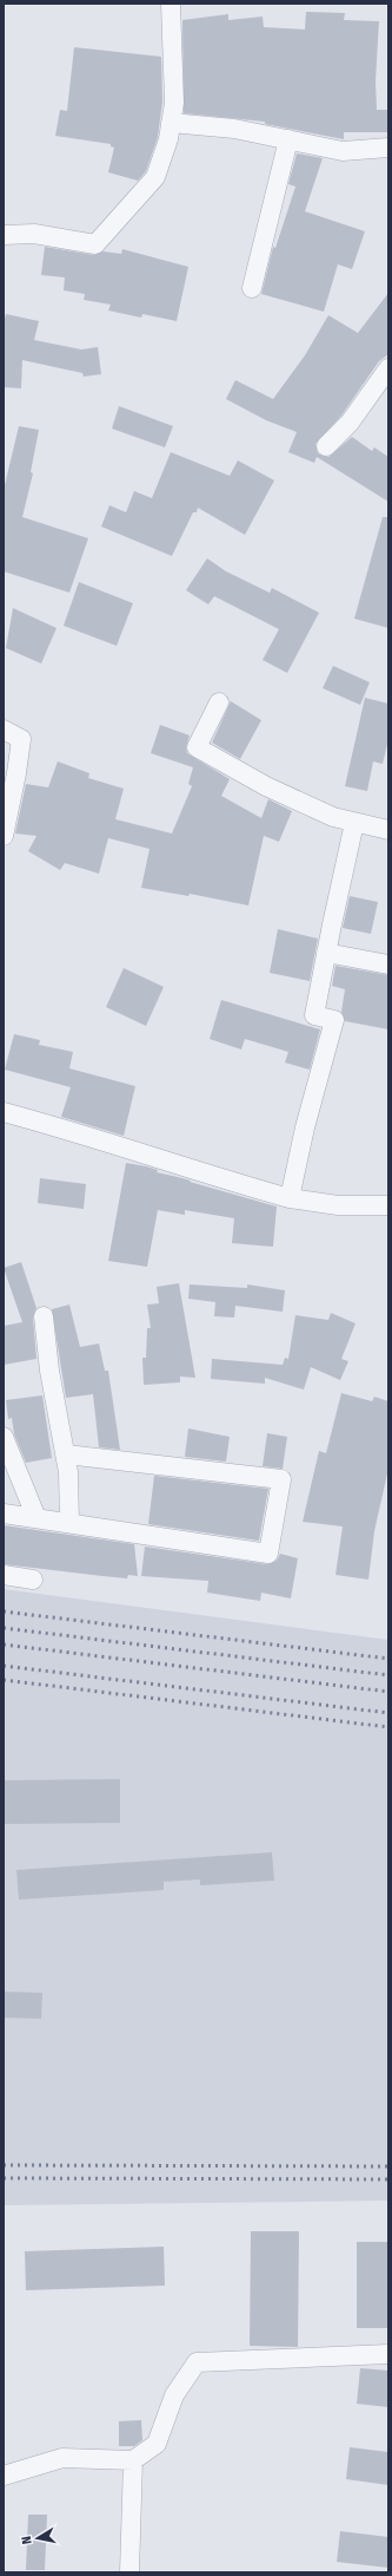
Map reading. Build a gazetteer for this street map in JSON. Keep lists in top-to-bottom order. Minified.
{"north":"left"}
